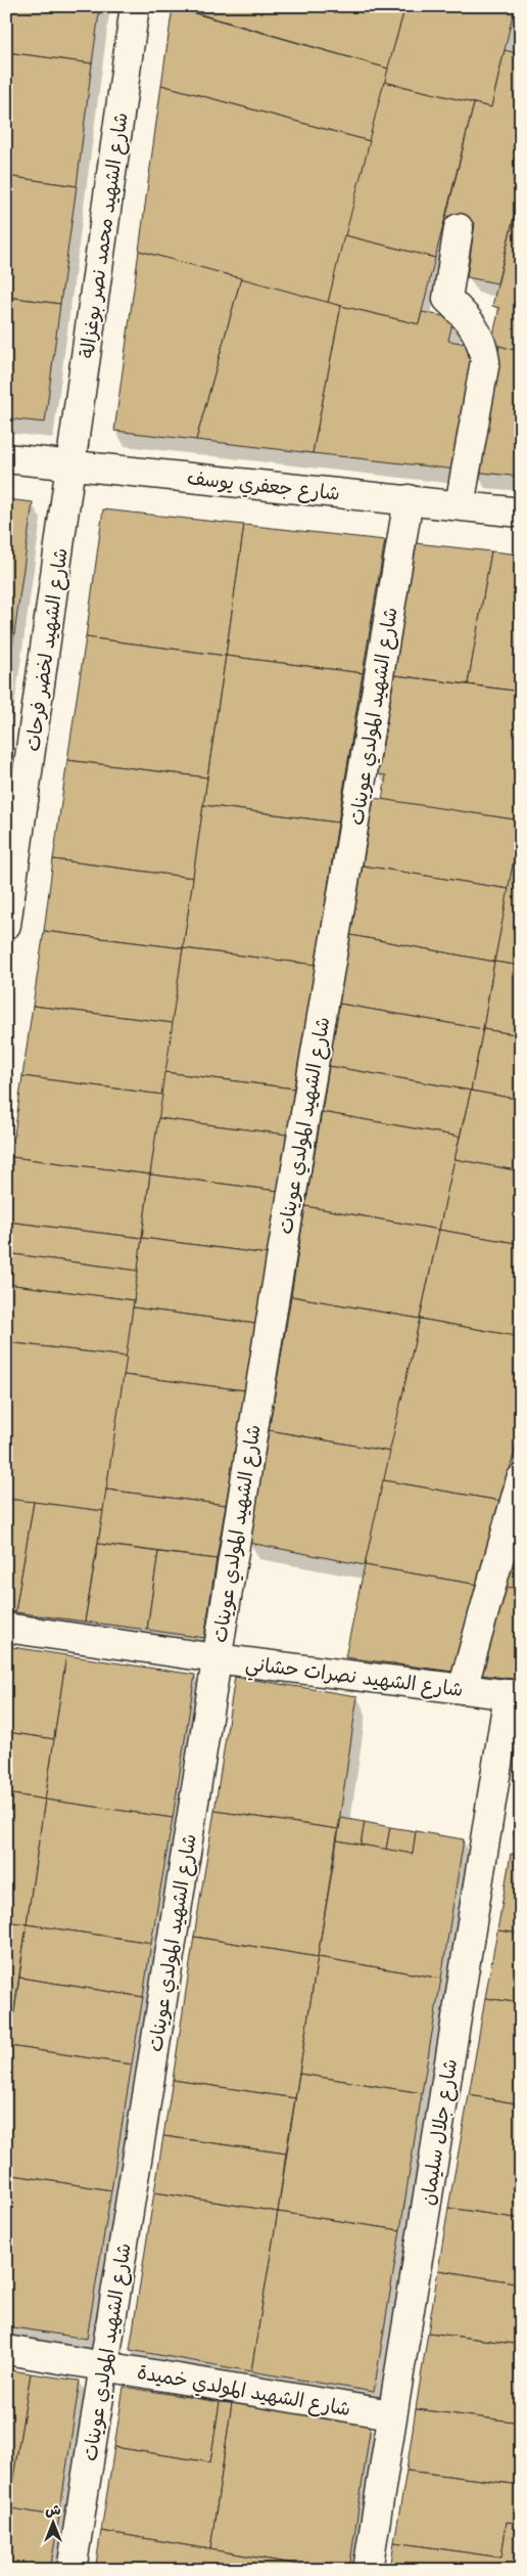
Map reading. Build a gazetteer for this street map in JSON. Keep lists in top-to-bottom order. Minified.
{"streets":{"street":["شارع الشهيد محمد نصر بوغزالة","شارع جعفري يوسف","شارع الشهيد لخضر فرحات","شارع الشهيد المولدي عوينات","شارع الشهيد نصرات حشاني","شارع جلال سليمان","شارع الشهيد المولدي خميدة"]},"crossings":[["شارع الشهيد محمد نصر بوغزالة","شارع جعفري يوسف"],["شارع الشهيد محمد نصر بوغزالة","شارع الشهيد لخضر فرحات"],["شارع جعفري يوسف","شارع الشهيد لخضر فرحات"],["شارع جعفري يوسف","شارع الشهيد المولدي عوينات"],["شارع الشهيد المولدي عوينات","شارع الشهيد نصرات حشاني"],["شارع الشهيد المولدي عوينات","شارع الشهيد المولدي خميدة"],["شارع الشهيد نصرات حشاني","شارع جلال سليمان"],["شارع جلال سليمان","شارع الشهيد المولدي خميدة"]],"north":"top"}
